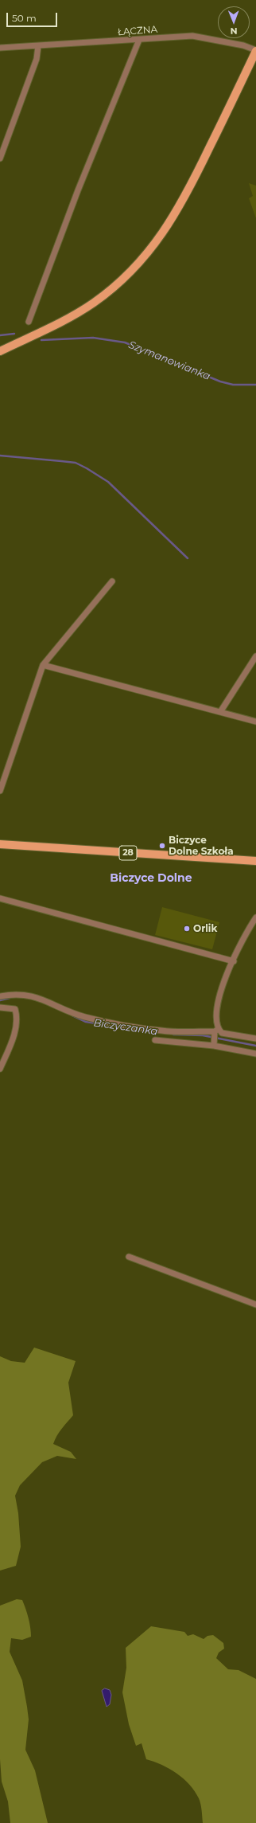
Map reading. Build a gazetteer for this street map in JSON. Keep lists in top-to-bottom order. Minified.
{"streets":{"main road":["28"],"street":["ŁĄCZNA"]},"districts":["Biczyce Dolne"],"water":["Szymanowianka","Biczyczanka"],"places":["Biczyce Dolne Szkoła","Orlik"],"scale_bar":"50 m","north":"bottom"}
